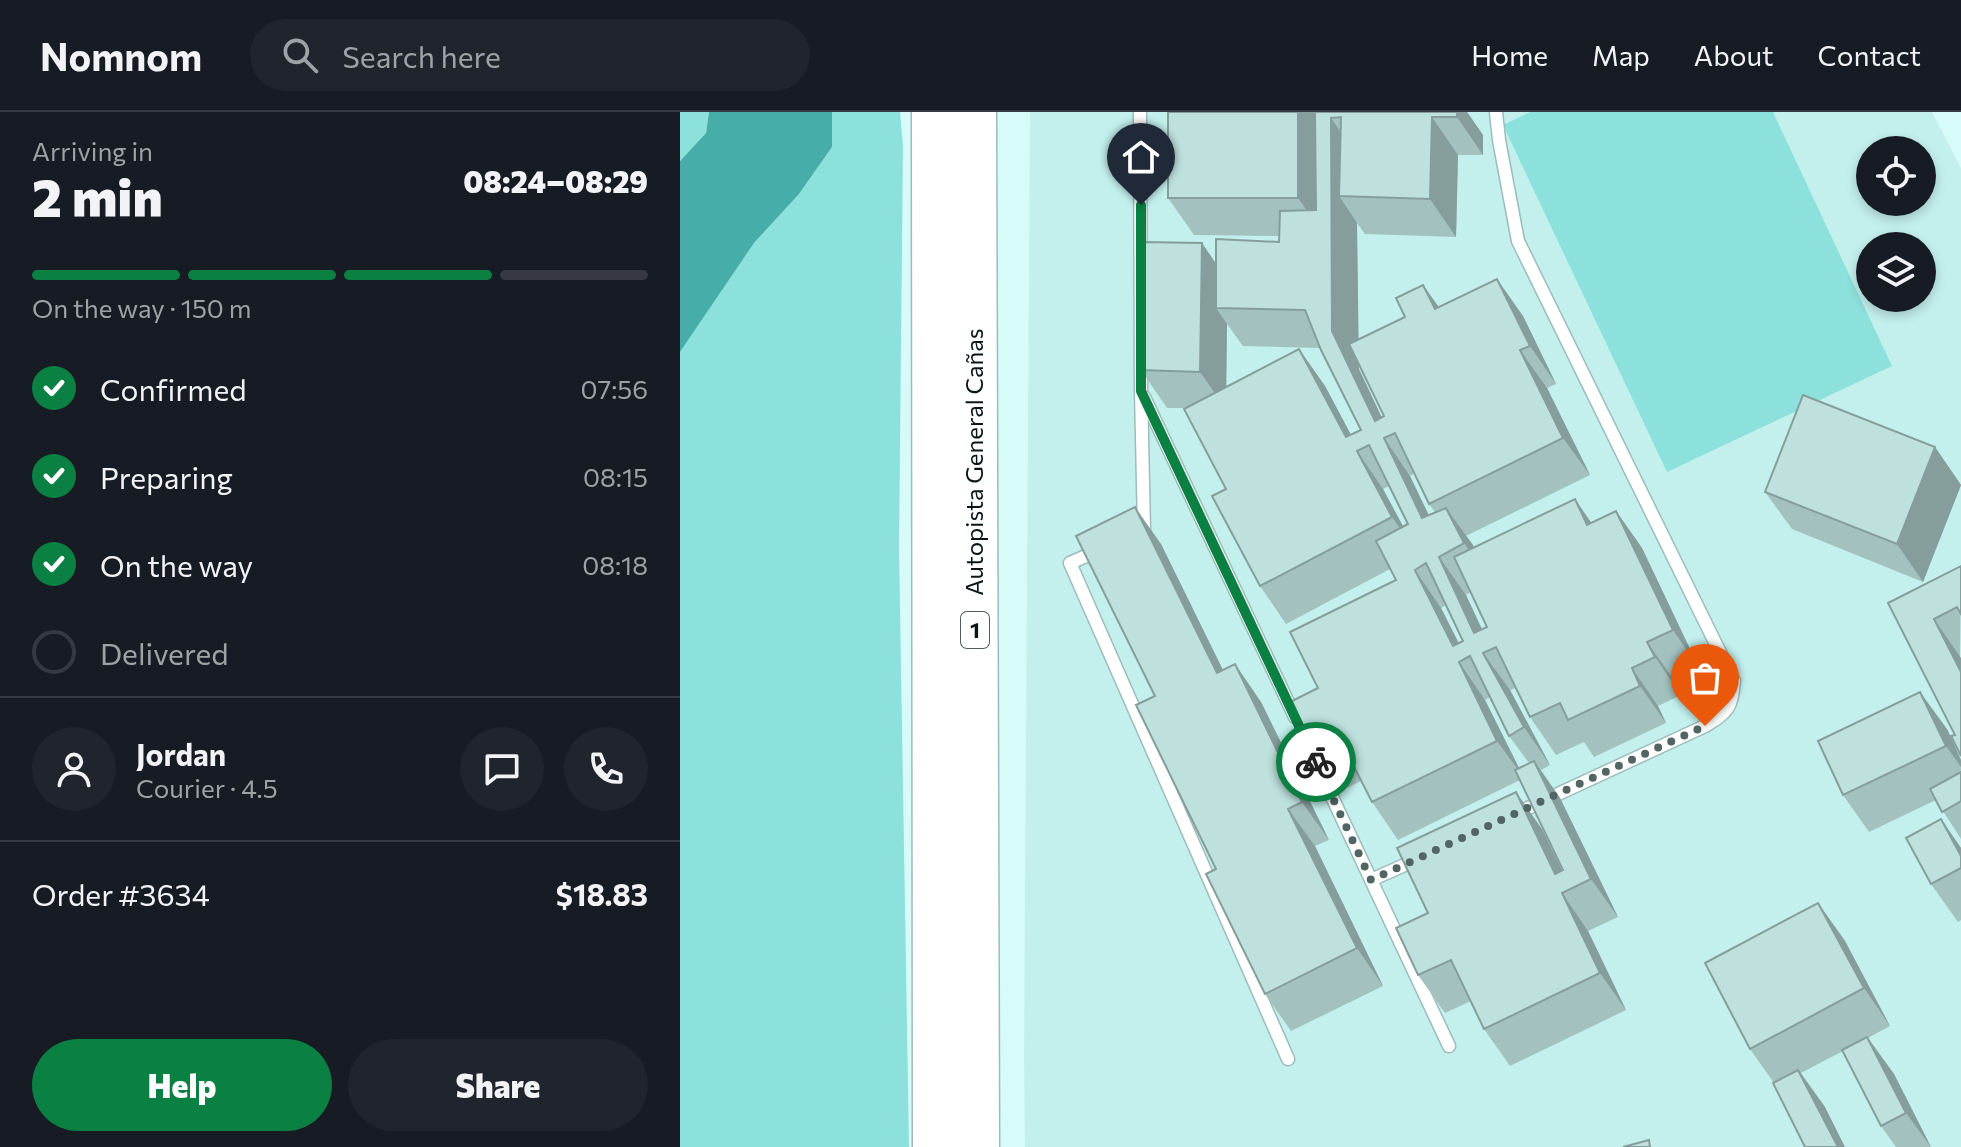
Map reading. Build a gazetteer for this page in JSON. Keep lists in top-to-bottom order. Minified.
{"streets":{"highway":["Autopista General Cañas","1"]},"page":{"header":"Nomnom","search":"Search here","nav":["Home","Map","About","Contact"],"heading":["2 min","Arriving in","08:24–08:29"],"panel":["Jordan","Courier · 4.5","Order #3634","$18.83"],"bar":"On the way · 150 m","list":[["Confirmed","07:56"],["Preparing","08:15"],["On the way","08:18"],"Delivered"],"buttons":["Help","Share"]}}
